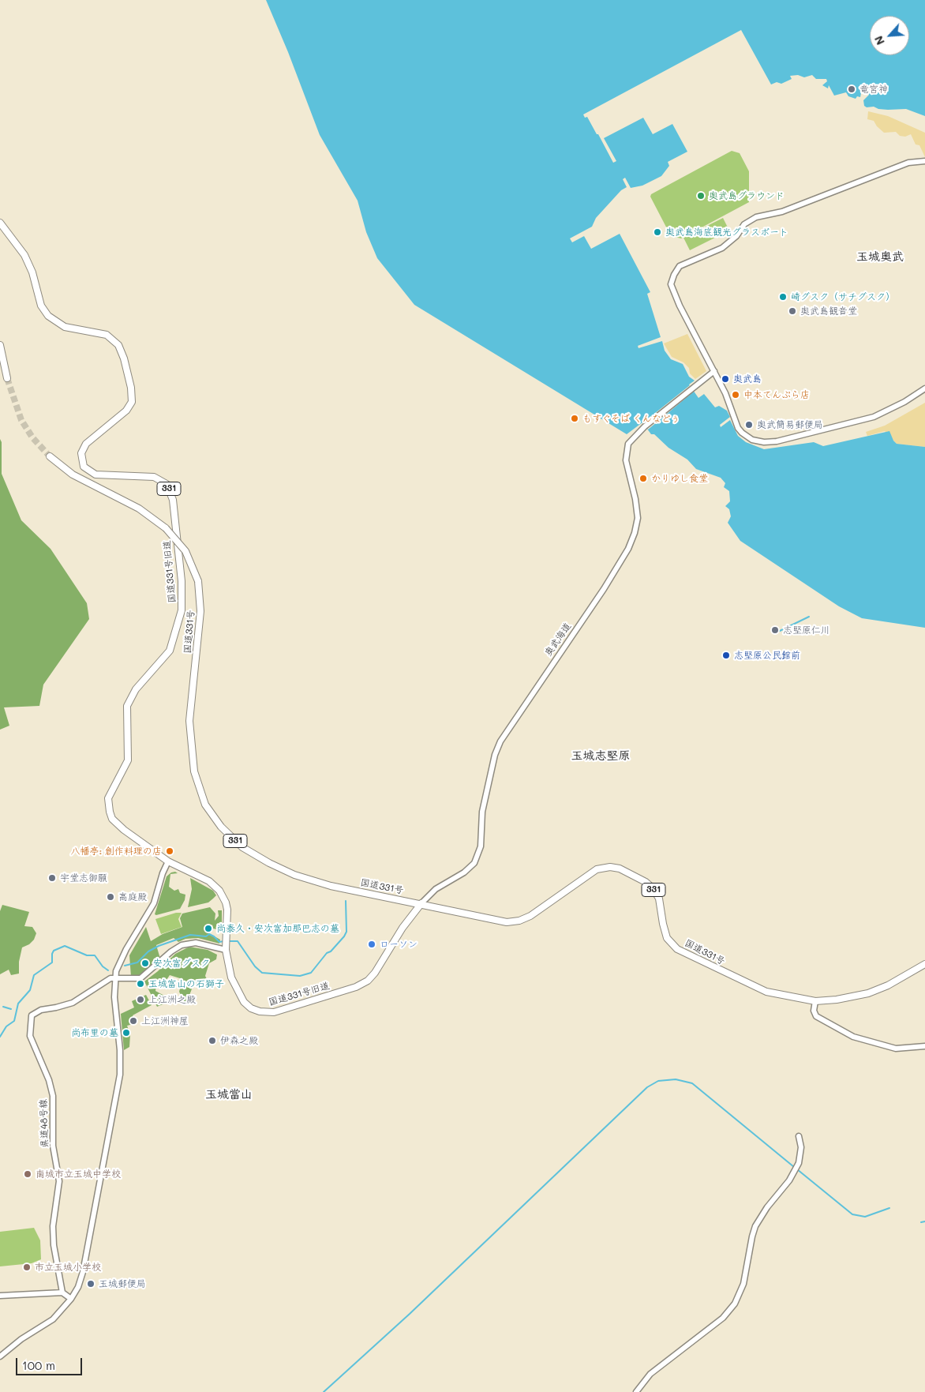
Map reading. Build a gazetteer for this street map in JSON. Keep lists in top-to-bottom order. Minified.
{"streets":{"highway":["331","国道331号旧道","国道331号"],"street":["奥武海道","県道48号線"]},"crossings":[["国道331号旧道","国道331号"],["国道331号旧道","奥武海道"],["国道331号","奥武海道"]],"districts":["玉城奥武","玉城志堅原","玉城當山"],"places":["竜宮神","奥武島グラウンド","奥武島海底観光グラスボート","崎グスク（サチグスク）","奥武島観音堂","奥武島","中本てんぷら店","もすぐそば くんなどぅ","奥武簡易郵便局","かりゆし食堂","志堅原仁川","志堅原公民館前","八幡亭: 創作料理の店","宇堂志御願","高庭殿","尚泰久・安次富加那巴志の墓","ローソン","安次富グスク","玉城富山の石獅子","上江洲之殿","上江洲神屋","尚布里の墓","伊森之殿","南城市立玉城中学校","市立玉城小学校","玉城郵便局"],"scale_bar":"100 m","north":"bottom left"}
